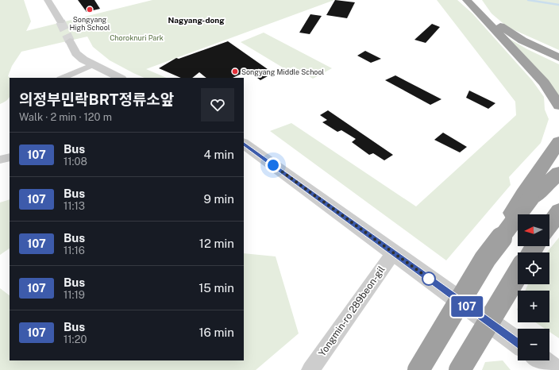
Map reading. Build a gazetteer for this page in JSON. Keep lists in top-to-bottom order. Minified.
{"streets":{"street":["Yongmin-ro 289beon-gil"]},"districts":["Nagyang-dong"],"parks":["Choroknuri Park"],"places":["Songyang High School","Songyang Middle School"],"lines":["bus line 107"],"north":"left","page":{"on_map":"107","heading":["의정부민락BRT정류소앞","Walk · 2 min · 120 m"],"list":[{"mark":"107","name":"Bus","note":"11:08","value":"4 min"},{"mark":"107","name":"Bus","note":"11:13","value":"9 min"},{"mark":"107","name":"Bus","note":"11:16","value":"12 min"},{"mark":"107","name":"Bus","note":"11:19","value":"15 min"},{"mark":"107","name":"Bus","note":"11:20","value":"16 min"}],"map_buttons":["+","−"]}}
